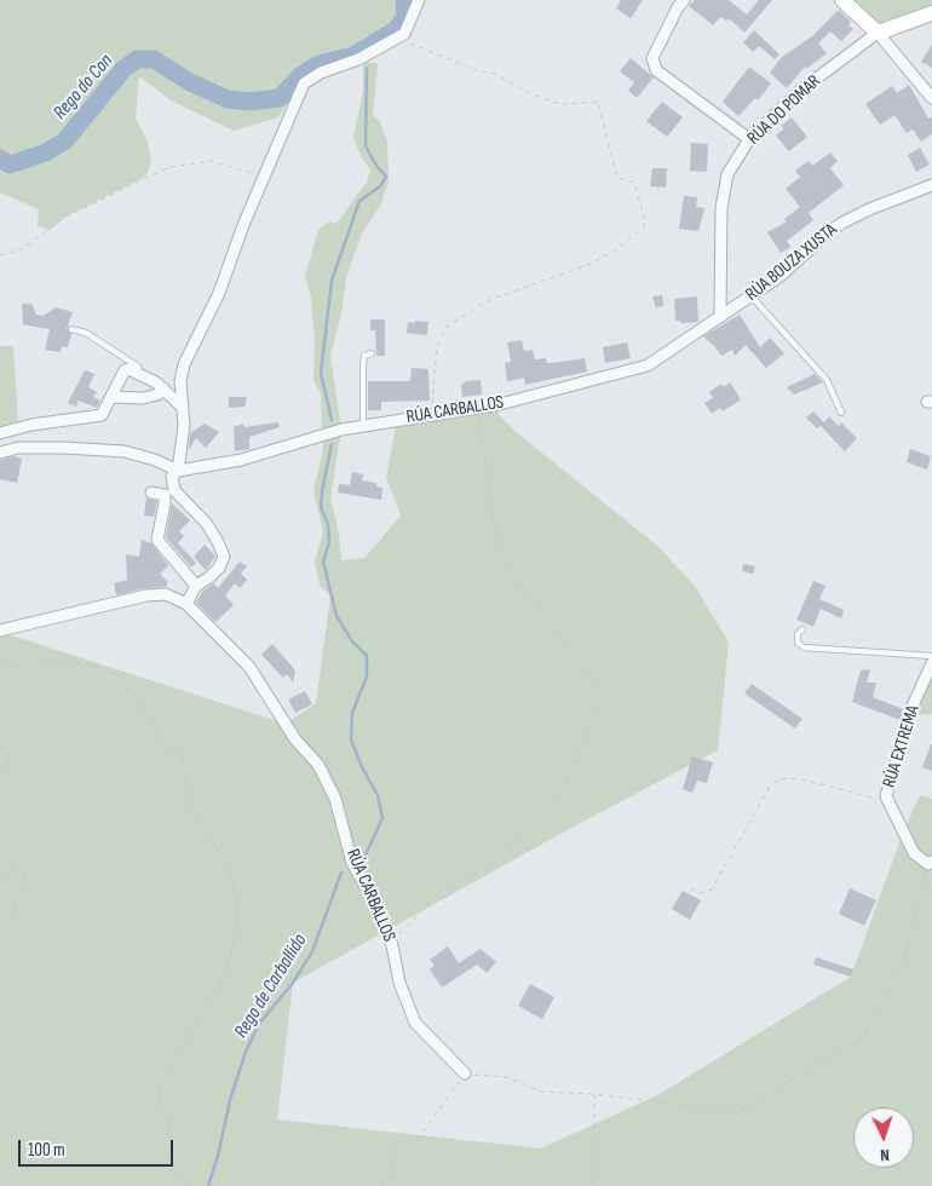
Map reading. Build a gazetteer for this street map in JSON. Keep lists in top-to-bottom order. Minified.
{"streets":{"street":["RÚA DO POMAR","RÚA BOUZA XUSTA","RÚA CARBALLOS","RÚA EXTREMA"]},"crossings":[["RÚA DO POMAR","RÚA BOUZA XUSTA"],["RÚA DO POMAR","RÚA CARBALLOS"],["RÚA BOUZA XUSTA","RÚA CARBALLOS"]],"water":["Rego do Con","Rego de Carballido"],"scale_bar":"100 m","north":"bottom"}
